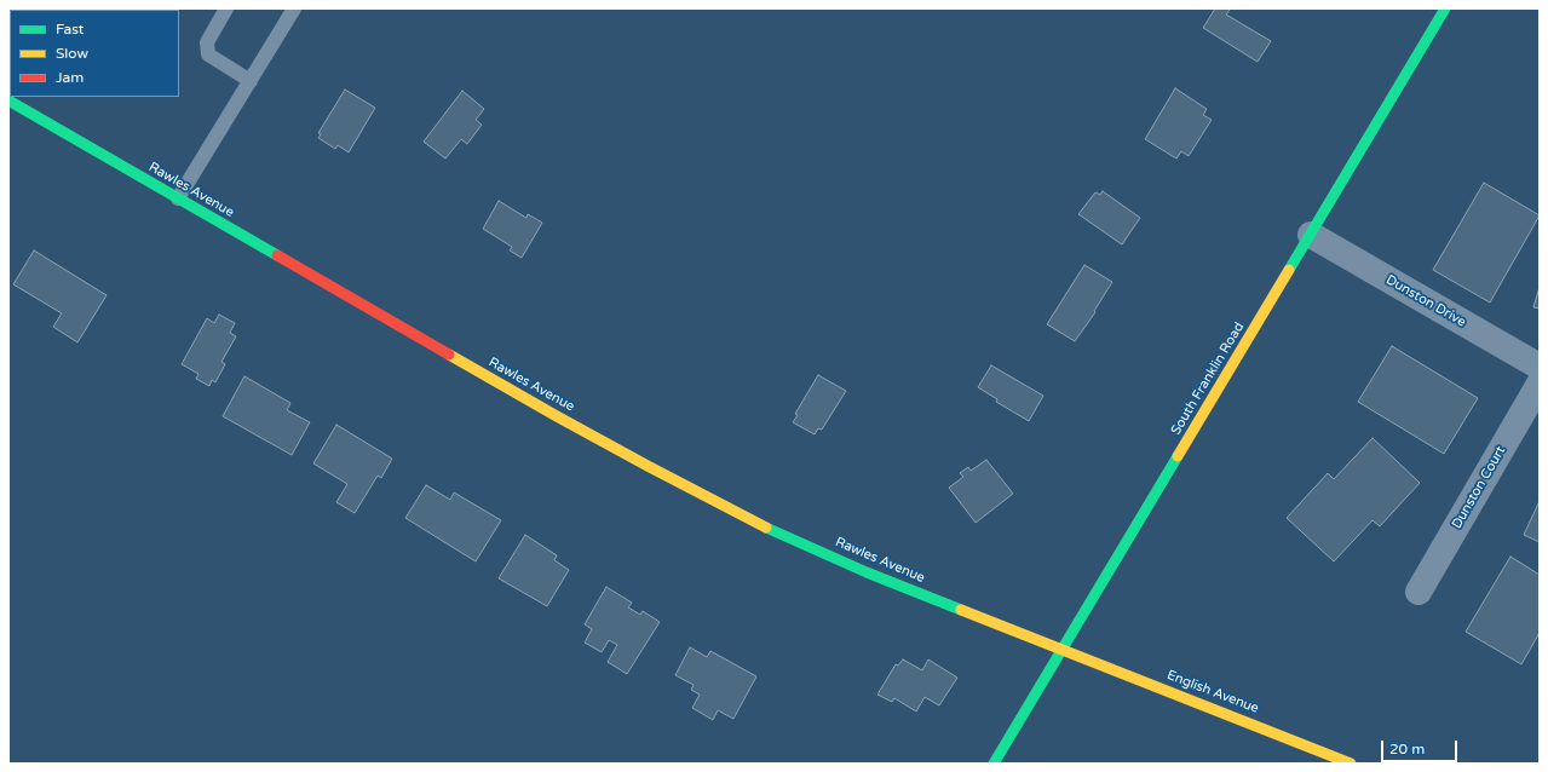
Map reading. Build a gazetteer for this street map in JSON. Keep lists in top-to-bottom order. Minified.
{"streets":{"street":["Rawles Avenue","Dunston Drive","South Franklin Road","Dunston Court","English Avenue"]},"crossings":[["Rawles Avenue","South Franklin Road"],["Rawles Avenue","English Avenue"],["Dunston Drive","South Franklin Road"],["South Franklin Road","English Avenue"]],"legend":["Fast","Slow","Jam"],"scale_bar":"20 m"}
